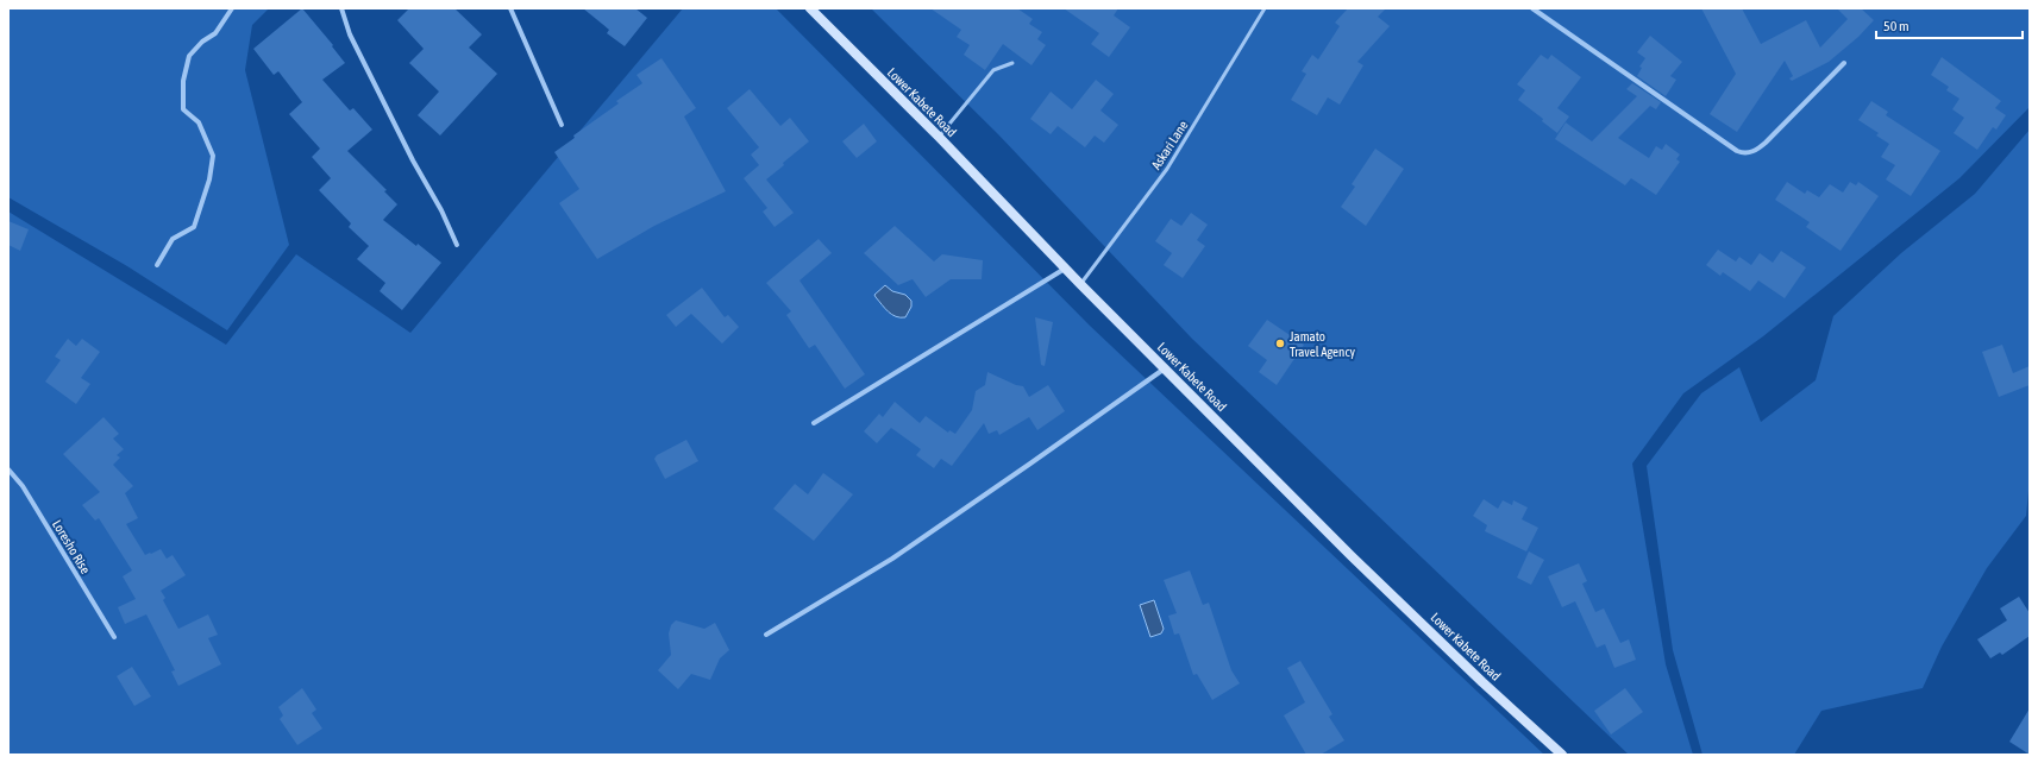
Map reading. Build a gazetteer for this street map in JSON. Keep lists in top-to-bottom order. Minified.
{"streets":{"main road":["Lower Kabete Road"],"street":["Loresho Rise"],"lane":["Askari Lane"]},"crossings":[["Lower Kabete Road","Askari Lane"]],"places":["Jamato Travel Agency"],"scale_bar":"50 m"}
